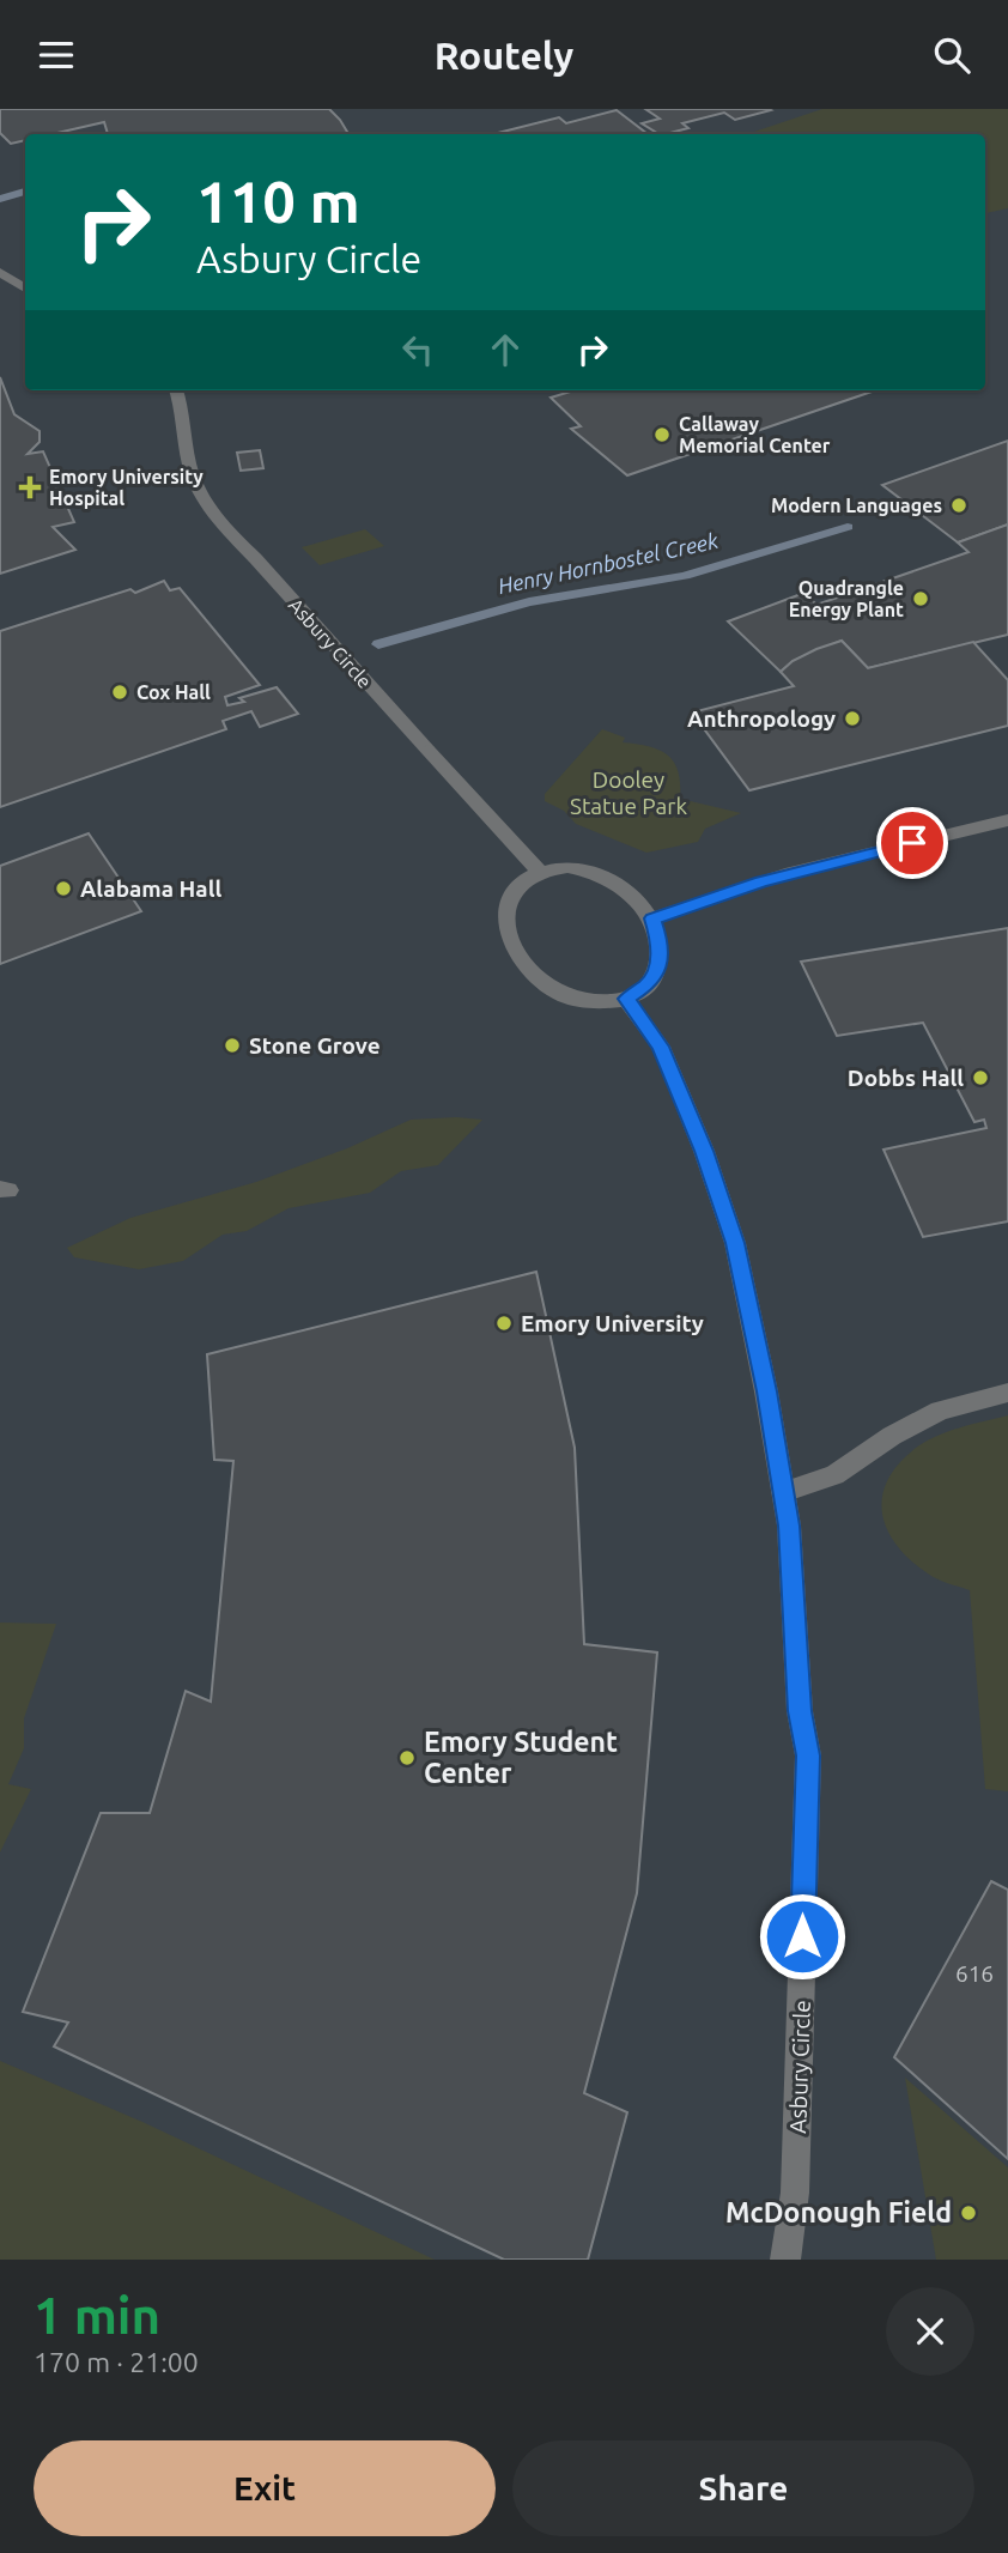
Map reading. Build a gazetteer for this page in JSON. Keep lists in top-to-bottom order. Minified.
{"streets":{"street":["Asbury Circle"]},"water":["Henry Hornbostel Creek"],"parks":["Dooley Statue Park"],"places":{"other":["Callaway Memorial Center","Modern Languages","Quadrangle Energy Plant","Cox Hall","Anthropology","Alabama Hall","Stone Grove","Dobbs Hall","Emory University","Emory Student Center","McDonough Field"],"health":["Emory University Hospital"]},"house_numbers":["616"],"page":{"header":"Routely","turn":["110 m","Asbury Circle"],"heading":["1 min","170 m · 21:00"],"buttons":["Exit","Share"]}}
